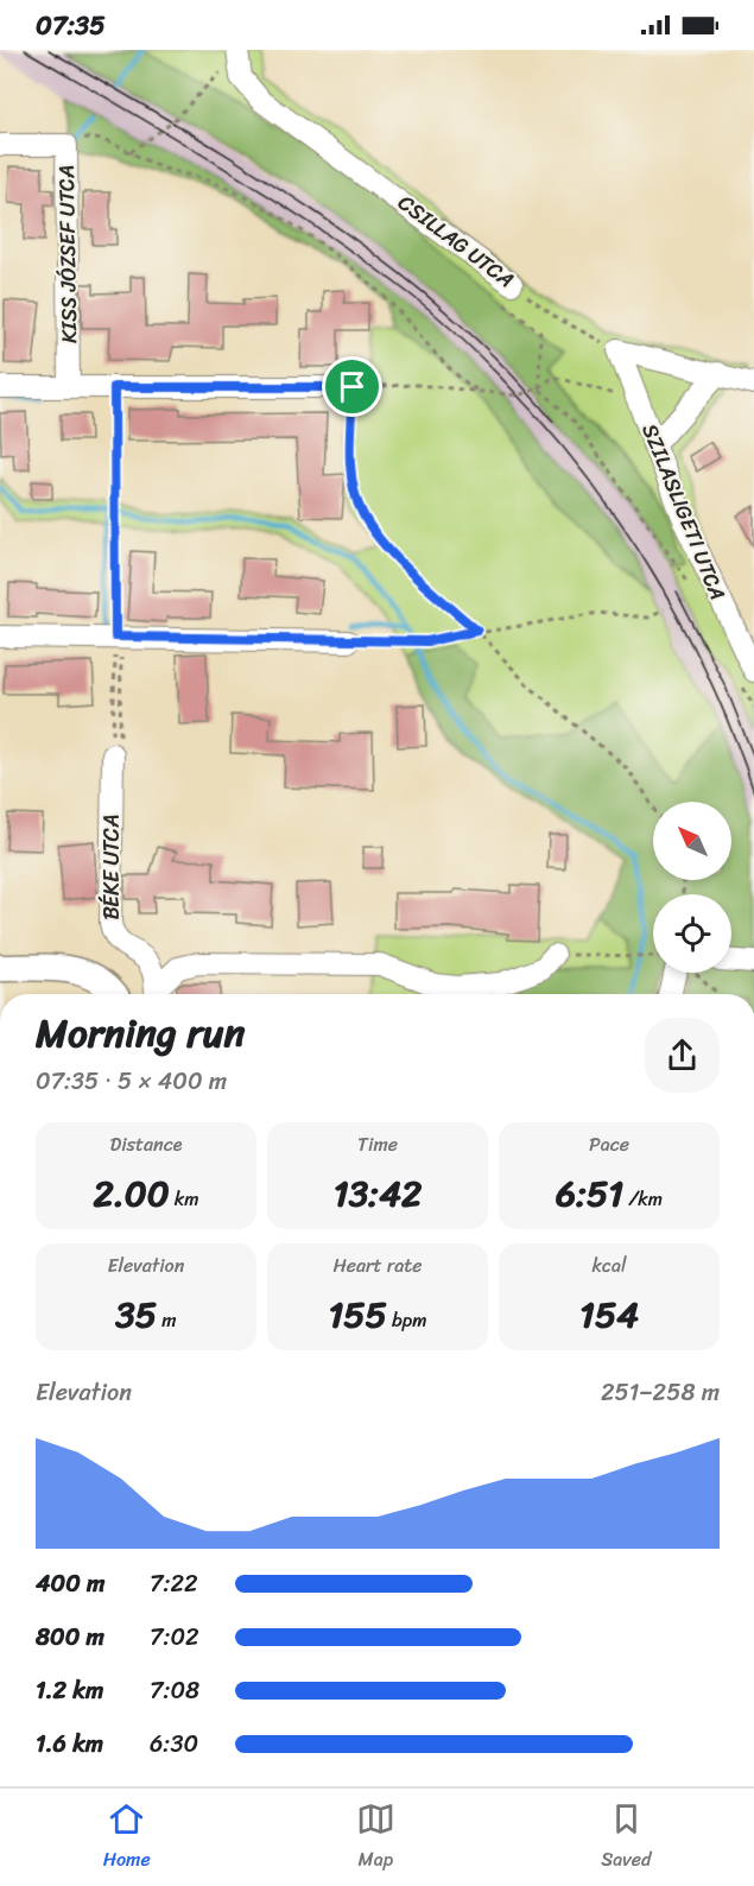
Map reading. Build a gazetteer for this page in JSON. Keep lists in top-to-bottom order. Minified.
{"streets":{"street":["CSILLAG UTCA","KISS JÓZSEF UTCA","SZILASLIGETI UTCA","BÉKE UTCA"]},"crossings":[["CSILLAG UTCA","SZILASLIGETI UTCA"]],"north":"top left","page":{"status":"07:35","heading":["Morning run","07:35 · 5 × 400 m"],"stats":[["Distance","2.00 km"],["Time","13:42"],["Pace","6:51 /km"],["Elevation","35 m"],["Heart rate","155 bpm"],["kcal","154"]],"chart":["Elevation","251–258 m"],"list":[{"name":"400 m","note":"7:22"},{"name":"800 m","note":"7:02"},{"name":"1.2 km","note":"7:08"},{"name":"1.6 km","note":"6:30"}],"tabs":["Home","Map","Saved"]}}
